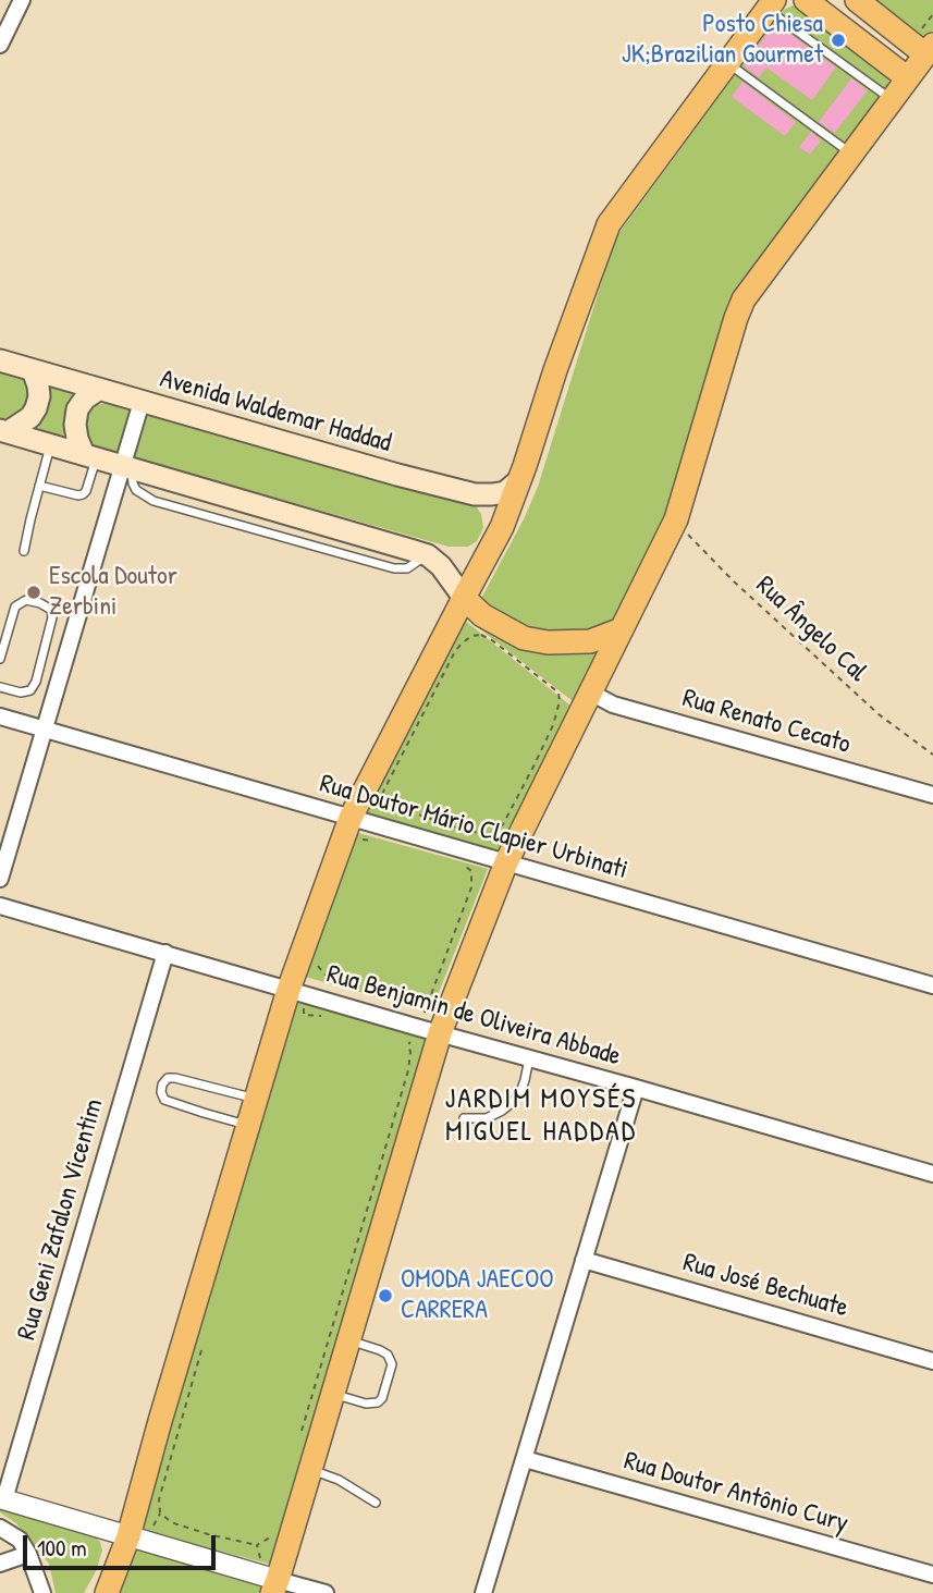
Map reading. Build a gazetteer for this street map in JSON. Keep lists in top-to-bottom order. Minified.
{"streets":{"main road":["Avenida Waldemar Haddad"],"street":["Rua Renato Cecato","Rua Doutor Mário Clapier Urbinati","Rua Benjamin de Oliveira Abbade","Rua Geni Zafalon Vicentim","Rua José Bechuate","Rua Doutor Antônio Cury"],"path":["Rua Ângelo Cal"]},"crossings":[["Rua Benjamin de Oliveira Abbade","Rua Geni Zafalon Vicentim"]],"districts":["JARDIM MOYSÉS MIGUEL HADDAD"],"places":["Posto Chiesa JK;Brazilian Gourmet","Escola Doutor Zerbini","OMODA JAECOO CARRERA"],"scale_bar":"100 m"}
